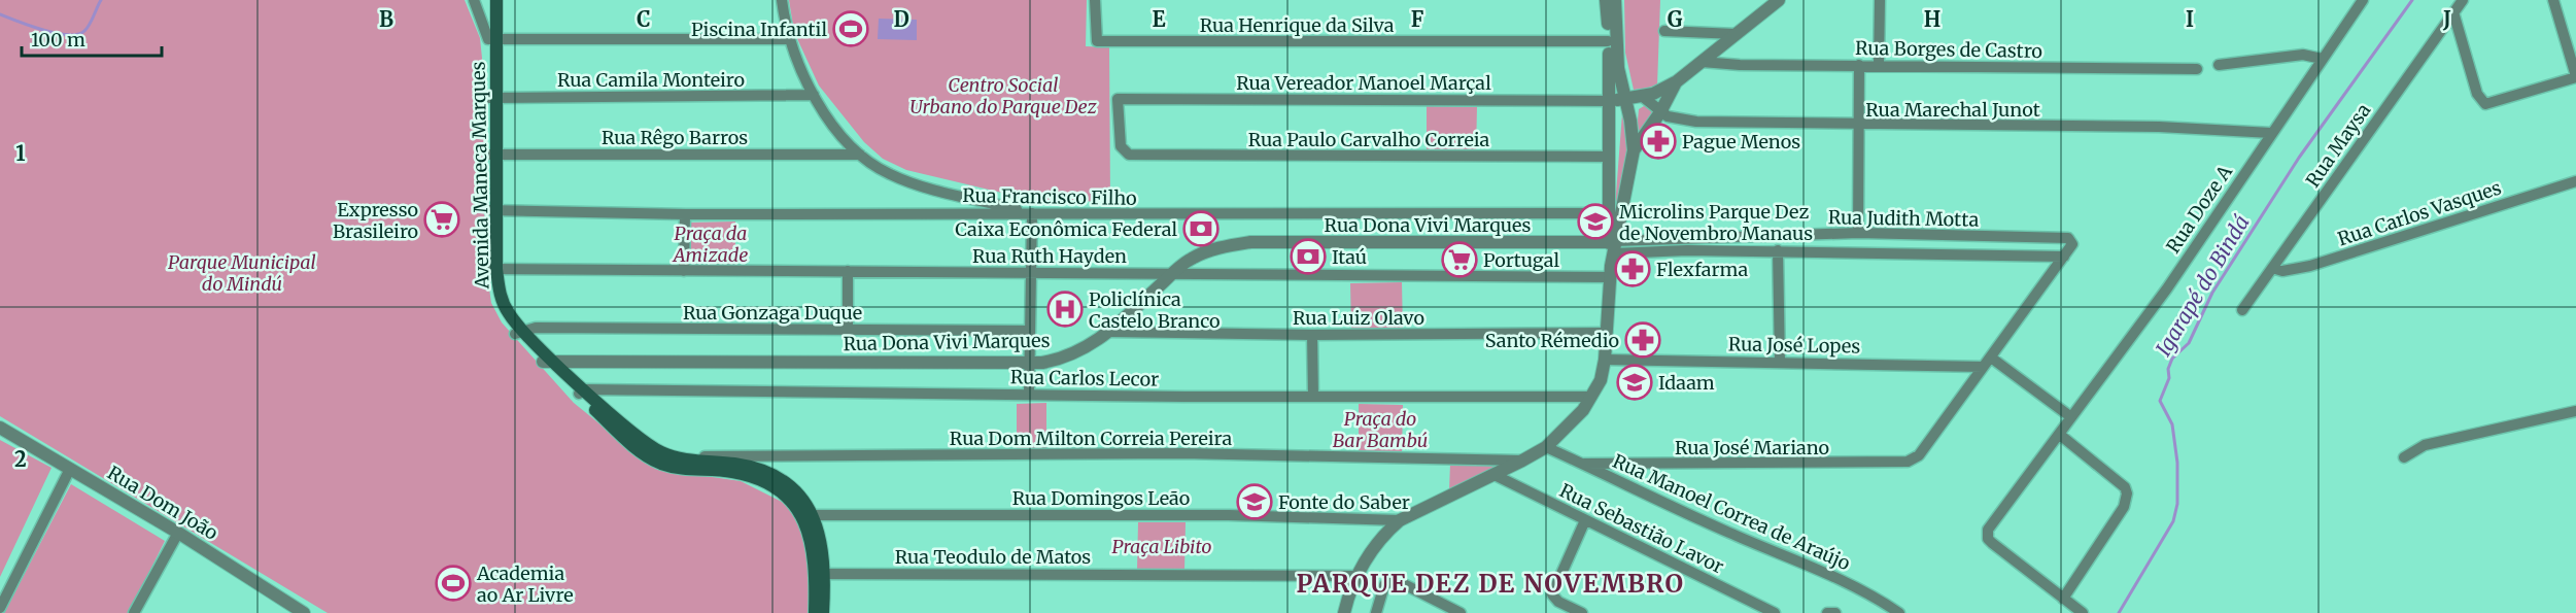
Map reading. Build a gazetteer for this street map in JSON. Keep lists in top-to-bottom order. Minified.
{"streets":{"main road":["Avenida Maneca Marques"],"street":["Rua Henrique da Silva","Rua Borges de Castro","Rua Camila Monteiro","Rua Vereador Manoel Marçal","Rua Marechal Junot","Rua Rêgo Barros","Rua Paulo Carvalho Correia","Rua Maysa","Rua Francisco Filho","Rua Doze A","Rua Carlos Vasques","Rua Judith Motta","Rua Dona Vivi Marques","Rua Ruth Hayden","Rua Gonzaga Duque","Rua Luiz Olavo","Rua José Lopes","Rua Carlos Lecor","Rua Dom Milton Correia Pereira","Rua José Mariano","Rua Domingos Leão","Rua Dom João","Rua Manoel Correa de Araújo","Rua Sebastião Lavor","Rua Teodulo de Matos"]},"crossings":[["Rua Camila Monteiro","Avenida Maneca Marques"],["Rua Vereador Manoel Marçal","Rua Paulo Carvalho Correia"],["Rua Marechal Junot","Rua Doze A"],["Rua Rêgo Barros","Avenida Maneca Marques"],["Rua Maysa","Rua Carlos Vasques"],["Avenida Maneca Marques","Rua Francisco Filho"],["Avenida Maneca Marques","Rua Dona Vivi Marques"],["Avenida Maneca Marques","Rua Ruth Hayden"],["Avenida Maneca Marques","Rua Gonzaga Duque"],["Avenida Maneca Marques","Rua Carlos Lecor"],["Avenida Maneca Marques","Rua Dom Milton Correia Pereira"],["Avenida Maneca Marques","Rua Domingos Leão"],["Avenida Maneca Marques","Rua Teodulo de Matos"],["Rua Judith Motta","Rua Dona Vivi Marques"],["Rua Dona Vivi Marques","Rua Ruth Hayden"],["Rua Dona Vivi Marques","Rua Luiz Olavo"],["Rua José Lopes","Rua José Mariano"],["Rua José Mariano","Rua Manoel Correa de Araújo"]],"districts":["PARQUE DEZ DE NOVEMBRO"],"water":["Igarapé do Bindá"],"parks":["Centro Social Urbano do Parque Dez","Praça da Amizade","Parque Municipal do Mindú","Praça do Bar Bambú","Praça Libito"],"places":{"sports":["Piscina Infantil","Academia ao Ar Livre"],"pharmacy":["Pague Menos","Flexfarma","Santo Rémedio"],"supermarket":["Expresso Brasileiro","Portugal"],"school or university":["Microlins Parque Dez de Novembro Manaus","Idaam","Fonte do Saber"],"bank":["Caixa Econômica Federal","Itaú"],"hospital":["Policlínica Castelo Branco"]},"scale_bar":"100 m","grid":{"columns":["B","C","D","E","F","G","H","I","J"],"rows":["1","2"]}}
